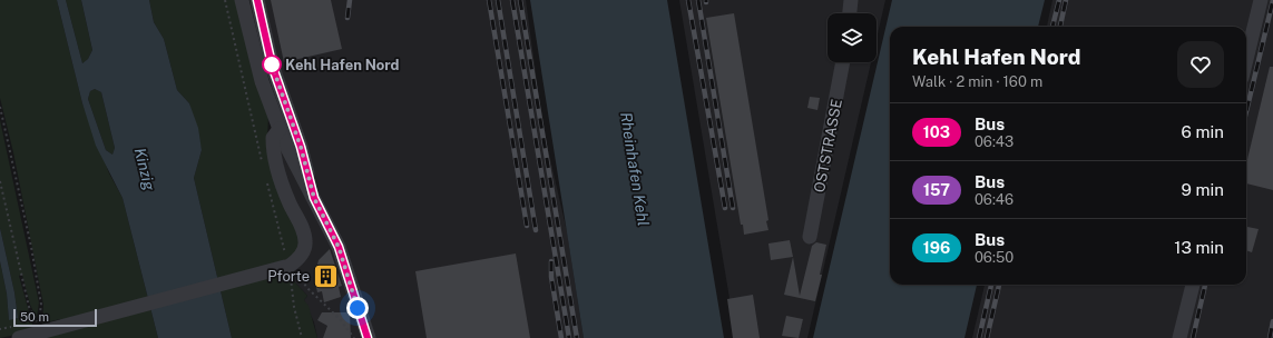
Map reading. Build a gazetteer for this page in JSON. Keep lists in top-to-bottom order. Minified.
{"streets":{"street":["OSTSTRASSE"]},"water":["Kinzig","Rheinhafen Kehl"],"places":{"other":["Kehl Hafen Nord"],"building":["Pforte"]},"lines":["bus line 103"],"scale_bar":"50 m","page":{"heading":["Kehl Hafen Nord","Walk · 2 min · 160 m"],"list":[{"mark":"103","name":"Bus","note":"06:43","value":"6 min"},{"mark":"157","name":"Bus","note":"06:46","value":"9 min"},{"mark":"196","name":"Bus","note":"06:50","value":"13 min"}],"scale":"50 m"}}
